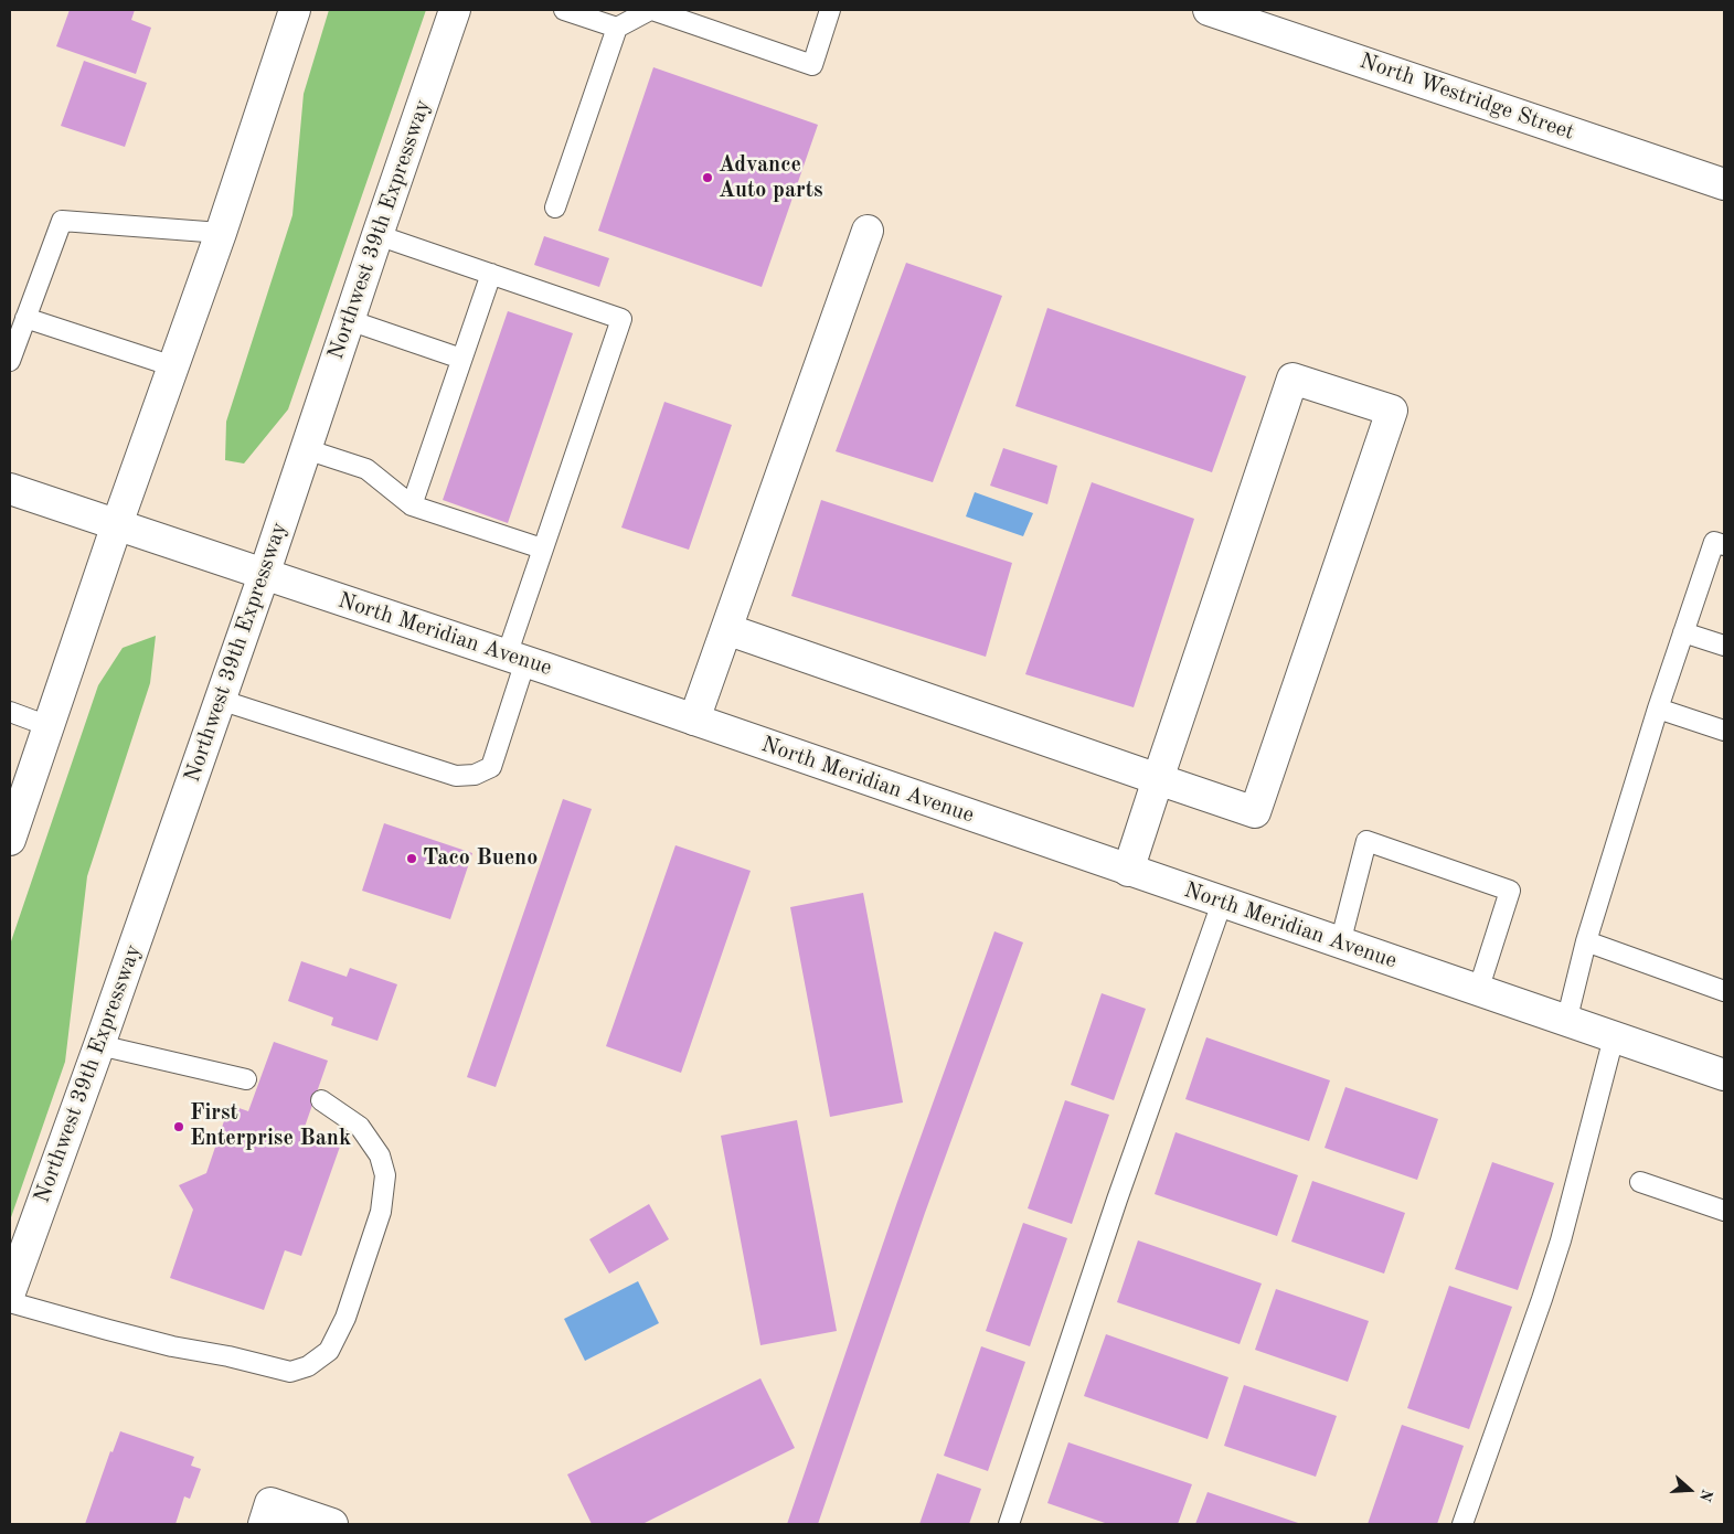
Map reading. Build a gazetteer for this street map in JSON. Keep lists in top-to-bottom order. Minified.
{"streets":{"main road":["North Westridge Street","Northwest 39th Expressway","North Meridian Avenue"]},"crossings":[["Northwest 39th Expressway","North Meridian Avenue"]],"places":["Advance Auto parts","Taco Bueno","First Enterprise Bank"],"north":"right"}
